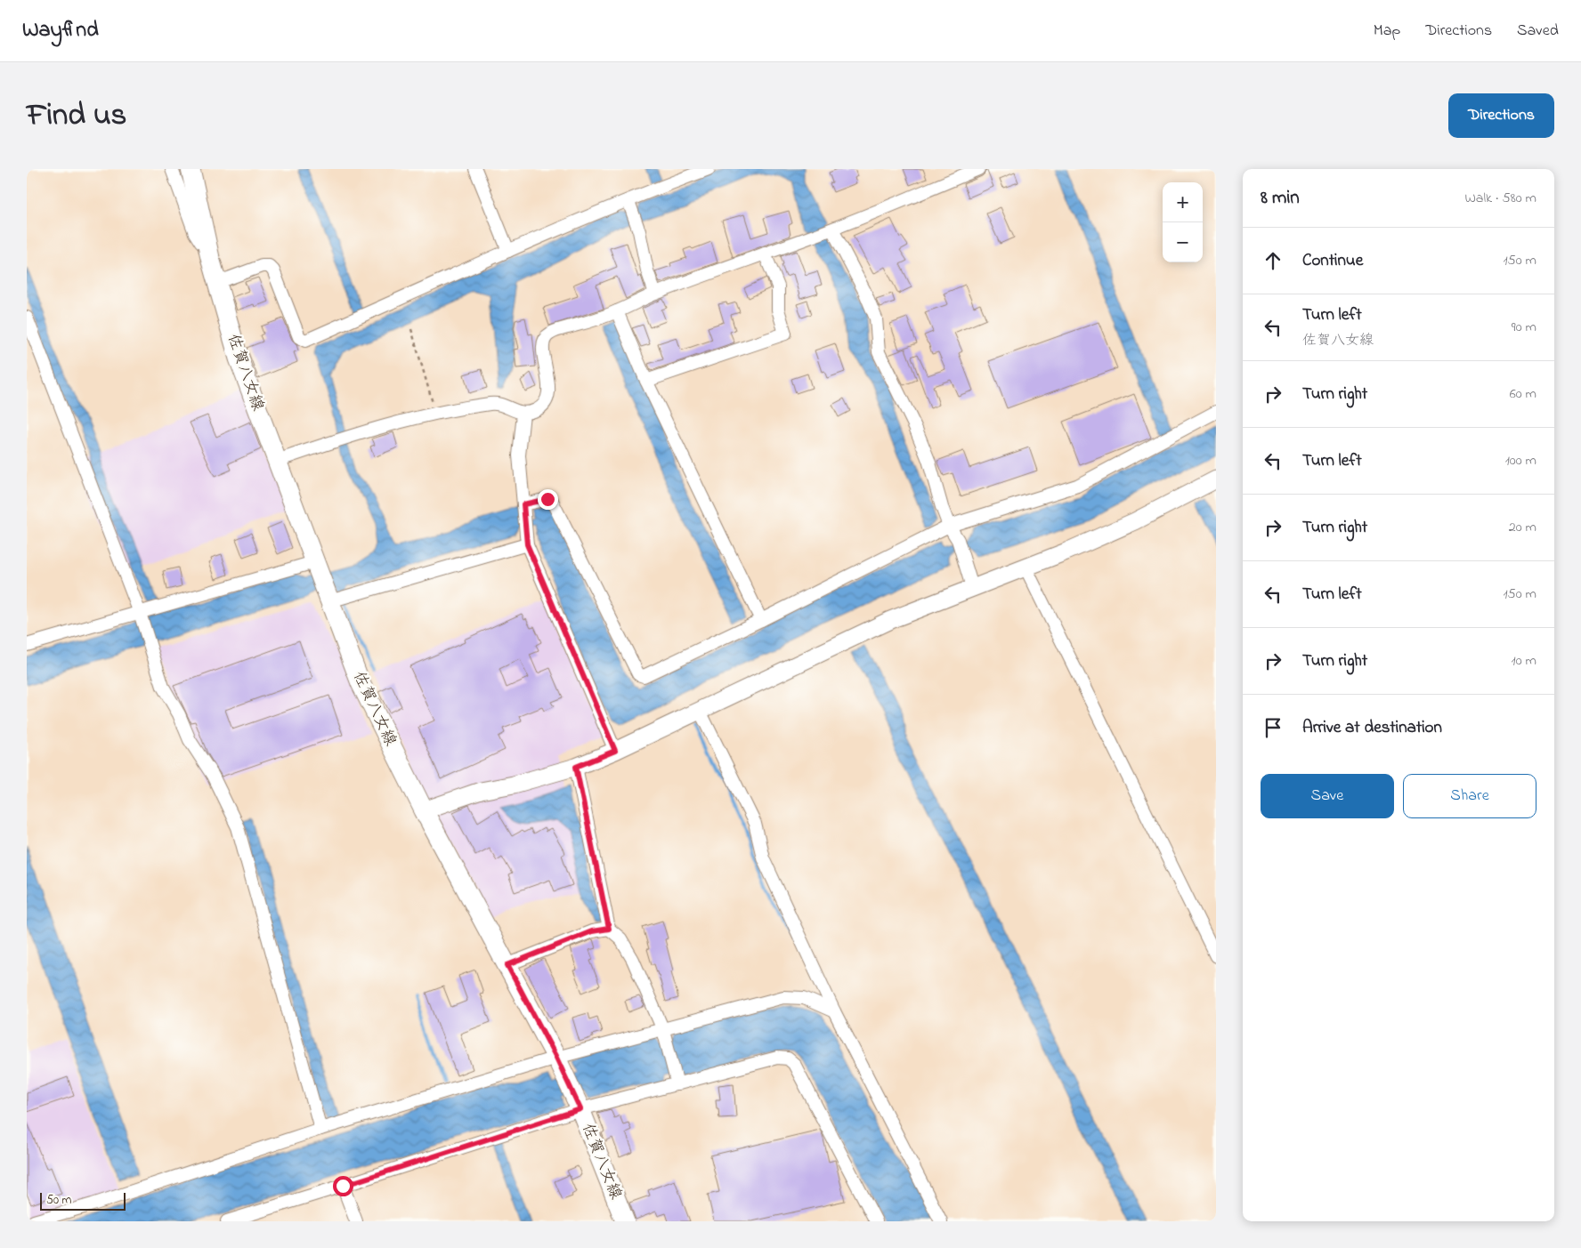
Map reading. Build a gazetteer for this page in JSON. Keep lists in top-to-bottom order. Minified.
{"streets":{"main road":["佐賀八女線"]},"scale_bar":"50 m","page":{"header":"Wayfind","nav":["Map","Directions","Saved"],"title":"Find us","buttons":["Directions",["Save","Share"]],"heading":["8 min","Walk · 580 m"],"map_buttons":["+","−"],"list":[["Continue","150 m"],["Turn left","佐賀八女線","90 m"],["Turn right","60 m"],["Turn left","100 m"],["Turn right","20 m"],["Turn left","150 m"],["Turn right","10 m"],"Arrive at destination"],"scale":"50 m"}}
